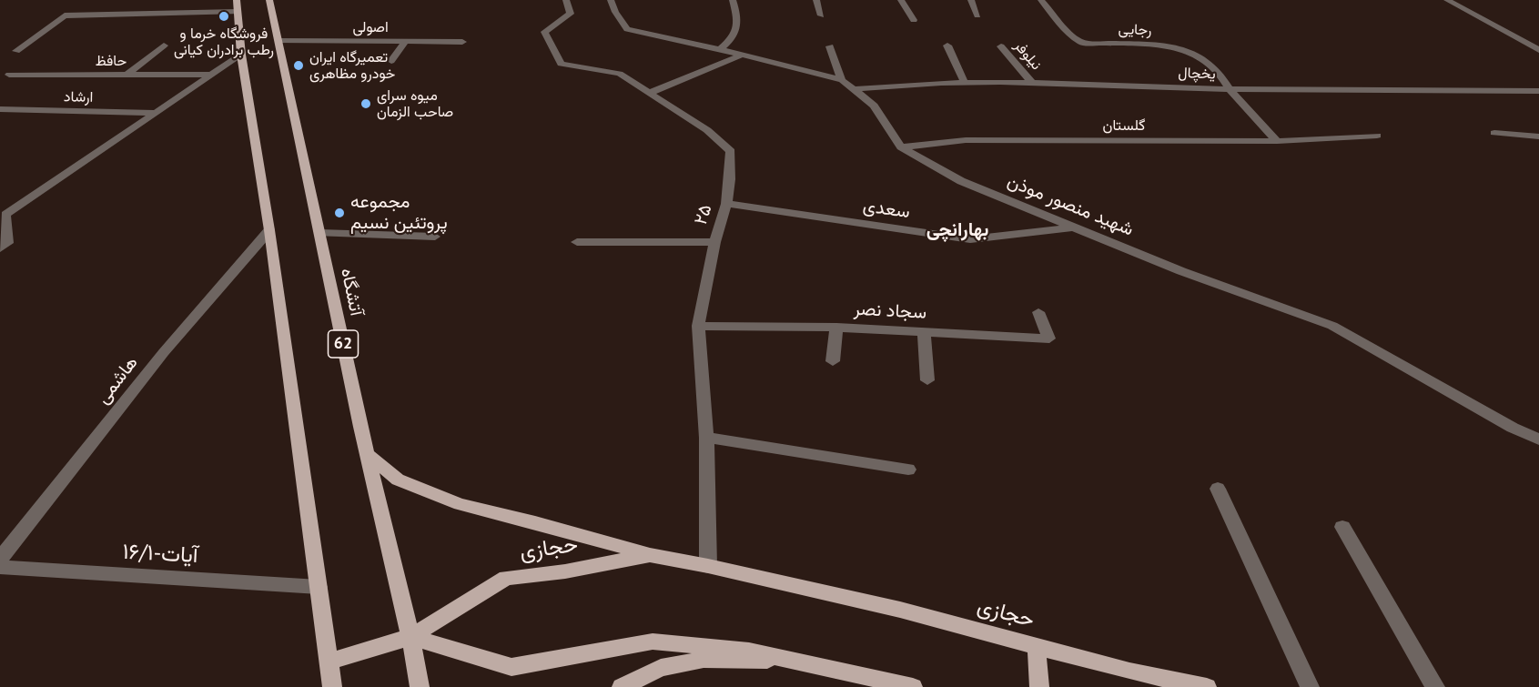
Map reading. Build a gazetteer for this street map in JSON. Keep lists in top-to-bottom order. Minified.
{"streets":{"main road":["آتشگاه","62","حجازی"],"street":["اصولی","رجایی","نیلوفر","حافظ","یخچال","ارشاد","گلستان","شهید منصور موذن","سعدی","۲۵","سجاد نصر","هاشمی","۱۶/۱-آیات"]},"crossings":[["اصولی","آتشگاه"],["رجایی","یخچال"],["نیلوفر","یخچال"],["یخچال","شهید منصور موذن"],["گلستان","شهید منصور موذن"],["شهید منصور موذن","سعدی"],["سعدی","۲۵"],["۲۵","سجاد نصر"],["۲۵","حجازی"],["آتشگاه","حجازی"]],"districts":["بهارانچی"],"places":["فروشگاه خرما و رطب برادران کیانی","تعمیرگاه ایران خودرو مظاهری","میوه سرای صاحب الزمان","مجموعه پروتئین نسیم"]}
